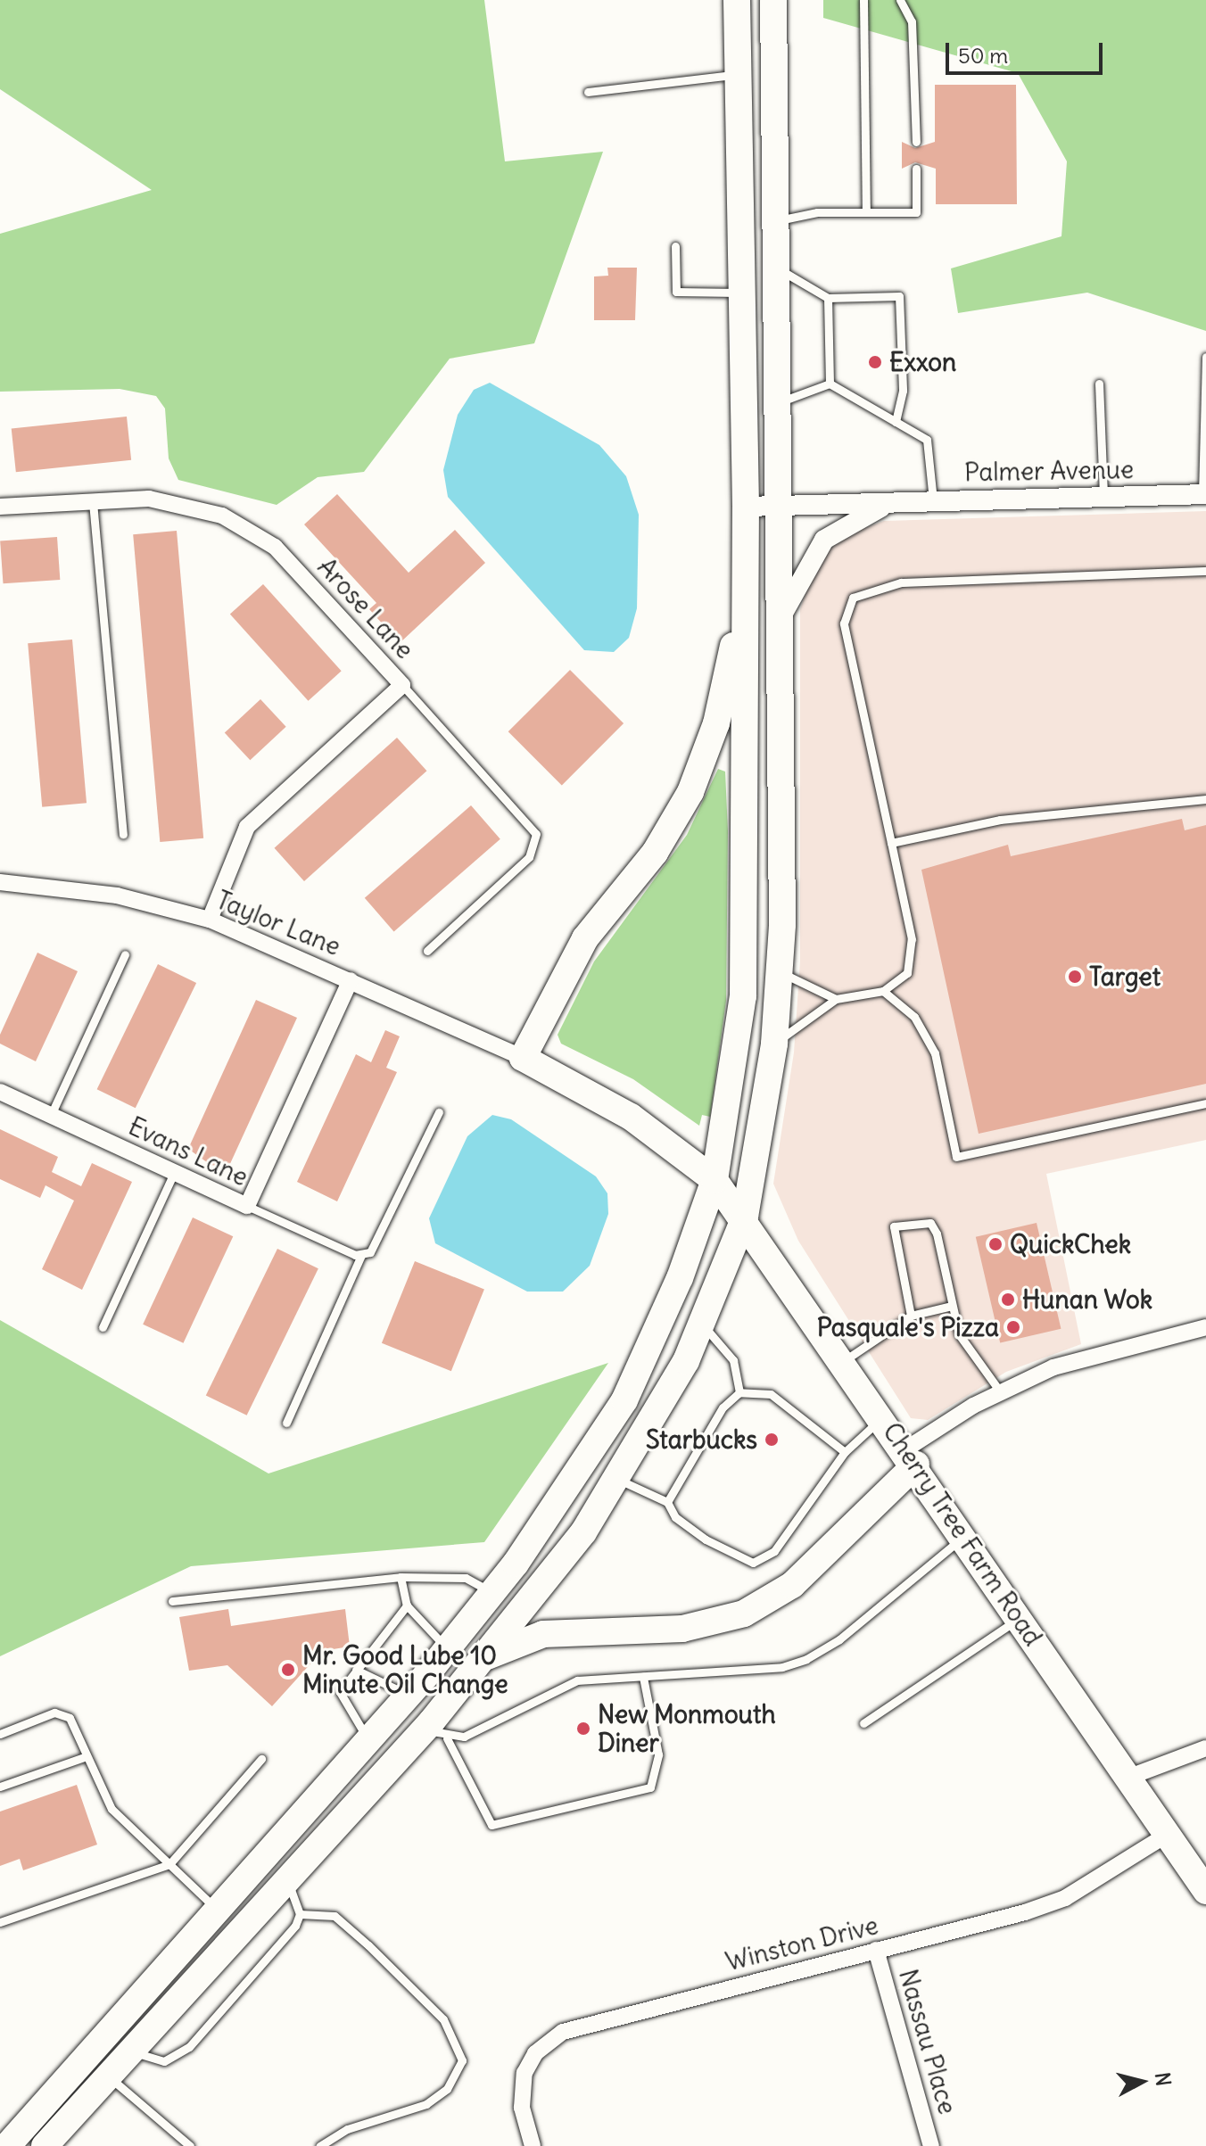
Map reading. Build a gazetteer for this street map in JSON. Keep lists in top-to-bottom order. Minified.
{"streets":{"main road":["Cherry Tree Farm Road"],"street":["Palmer Avenue","Arose Lane","Taylor Lane","Evans Lane","Winston Drive","Nassau Place"]},"crossings":[["Arose Lane","Taylor Lane"],["Taylor Lane","Evans Lane"],["Taylor Lane","Cherry Tree Farm Road"],["Cherry Tree Farm Road","Winston Drive"],["Winston Drive","Nassau Place"]],"places":["Exxon","Target","QuickChek","Hunan Wok","Pasquale's Pizza","Starbucks","Mr. Good Lube 10 Minute Oil Change","New Monmouth Diner"],"scale_bar":"50 m","north":"right"}
